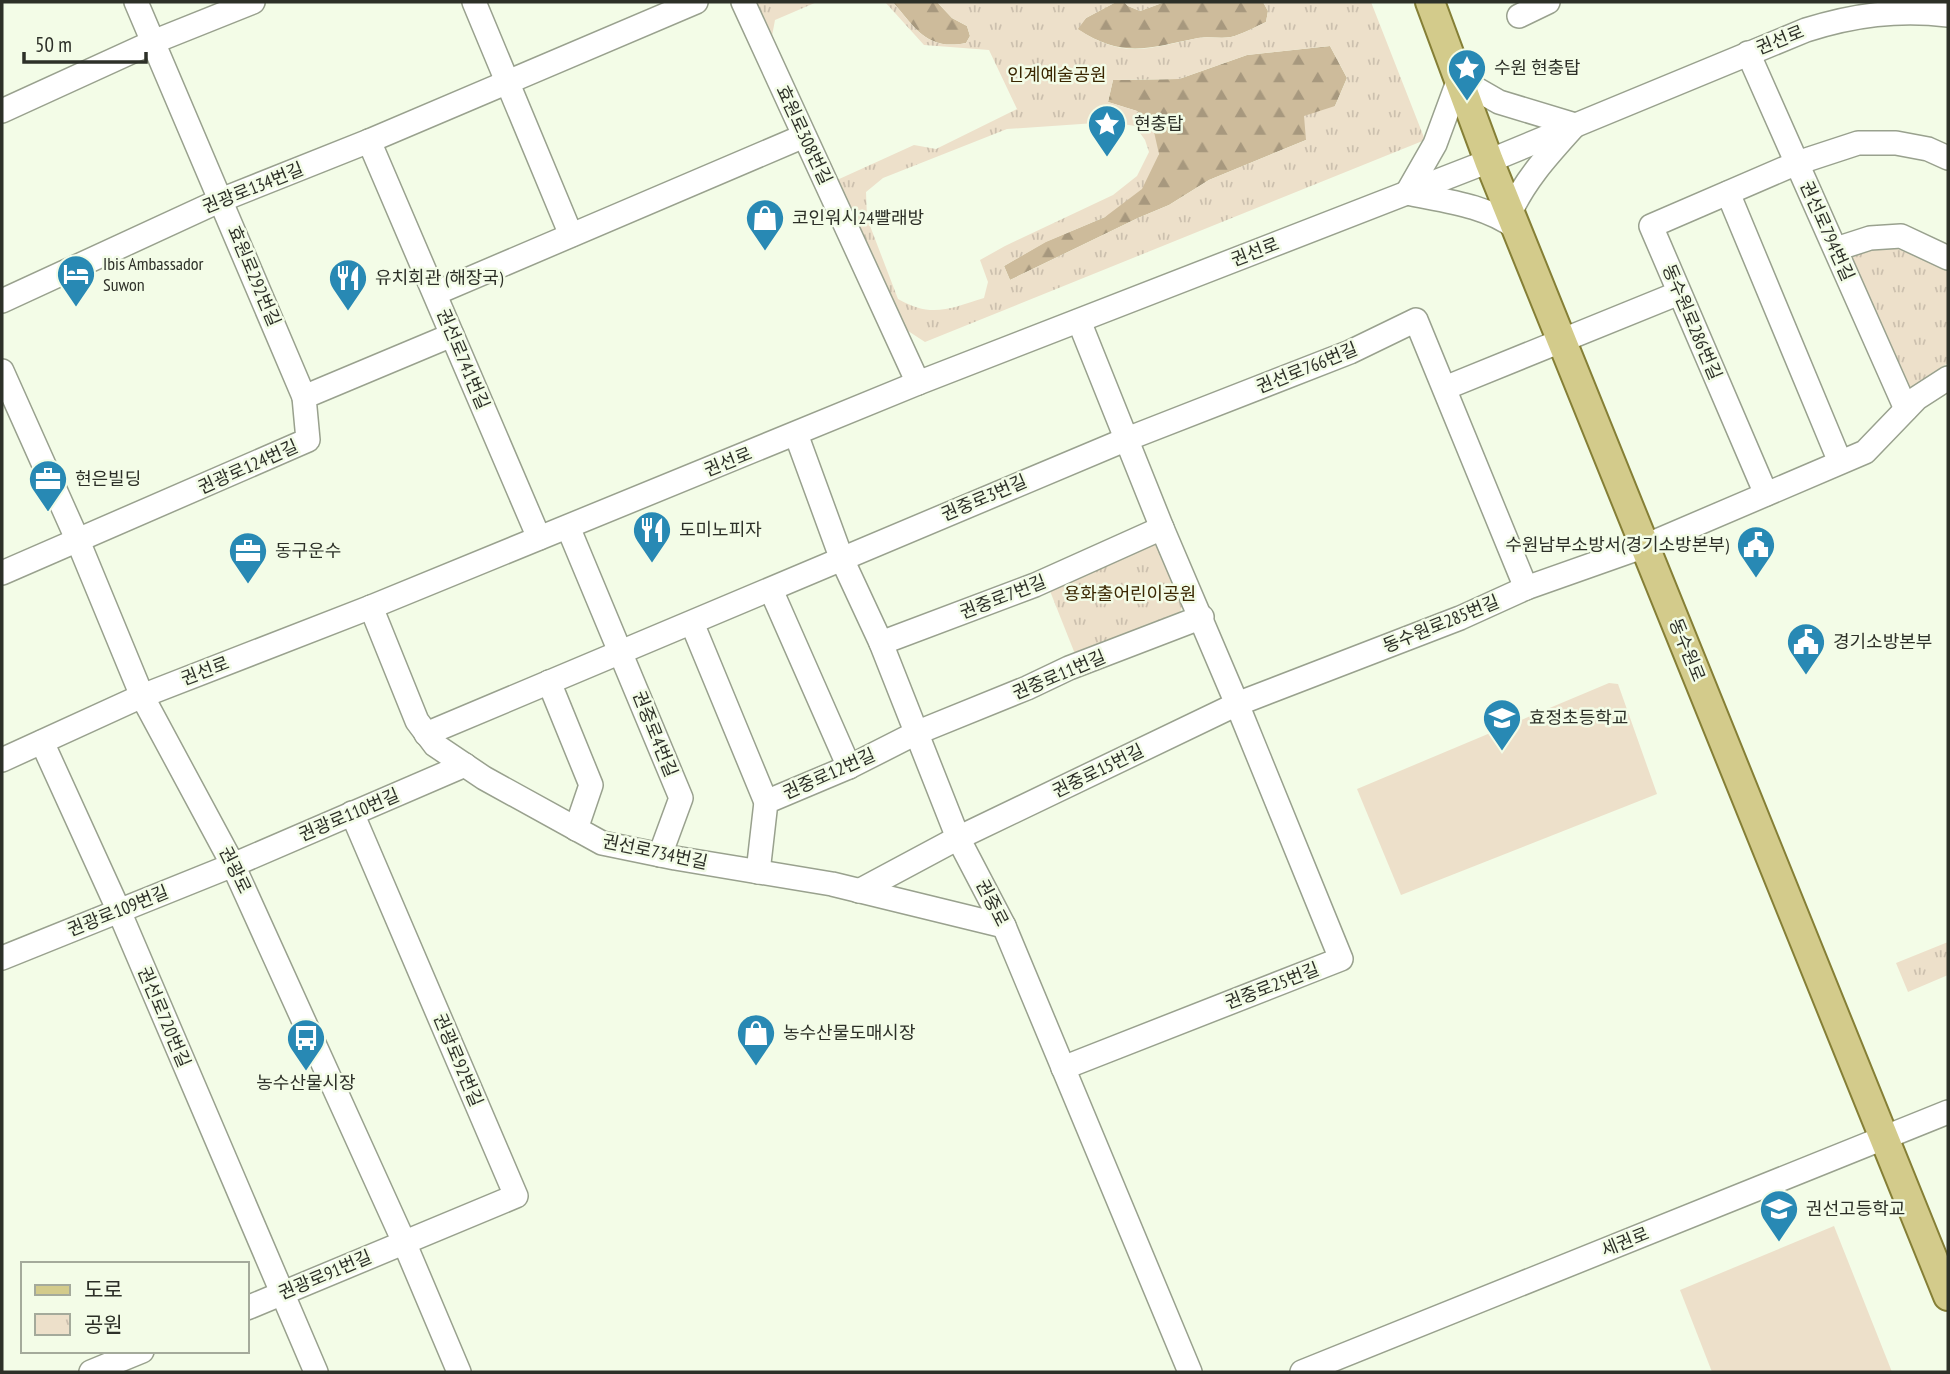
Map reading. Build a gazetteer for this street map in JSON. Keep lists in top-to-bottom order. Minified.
{"streets":{"main road":["동수원로"],"street":["권선로","효원로308번길","권광로134번길","권선로794번길","효원로292번길","동수원로286번길","권선로741번길","권선로766번길","권광로124번길","권중로3번길","권중로7번길","동수원로285번길","권중로11번길","권중로4번길","권중로15번길","권중로12번길","권광로110번길","권선로734번길","권광로","권중로","권광로109번길","권중로25번길","권선로720번길","권광로92번길","세권로","권광로91번길"]},"crossings":[["권선로","효원로308번길"],["권선로","권선로794번길"],["권선로","권선로741번길"],["권선로","동수원로"],["권선로","권선로734번길"],["권선로","권광로"],["권선로","권중로"],["권선로","권선로720번길"],["권광로134번길","효원로292번길"],["권광로134번길","권선로741번길"],["권선로794번길","동수원로286번길"],["효원로292번길","권광로124번길"],["권선로766번길","권중로3번길"],["권광로124번길","권광로"],["권중로3번길","권중로"],["권중로7번길","권중로"],["동수원로285번길","동수원로"],["동수원로285번길","권중로15번길"],["동수원로285번길","권중로25번길"],["동수원로","세권로"],["권중로11번길","권중로12번길"],["권중로11번길","권중로"],["권중로4번길","권선로734번길"],["권중로15번길","권선로734번길"],["권중로15번길","권중로"],["권중로15번길","권중로25번길"],["권중로12번길","권선로734번길"],["권중로12번길","권중로"],["권광로110번길","권선로734번길"],["권광로110번길","권광로"],["권광로110번길","권광로109번길"],["권광로110번길","권광로92번길"],["권선로734번길","권중로"],["권광로","권광로109번길"],["권광로","권광로92번길"],["권광로","권광로91번길"],["권중로","권중로25번길"],["권광로109번길","권선로720번길"],["권선로720번길","권광로91번길"],["권광로92번길","권광로91번길"]],"parks":["인계예술공원","용화출어린이공원"],"places":{"place":["수원 현충탑","현충탑"],"shop":["코인워시24빨래방","농수산물도매시장"],"hotel":["Ibis Ambassador Suwon"],"restaurant":["유치회관 (해장국)","도미노피자"],"office":["현은빌딩","동구운수"],"public building":["수원남부소방서(경기소방본부)","경기소방본부"],"school or university":["효정초등학교","권선고등학교"],"bus stop":["농수산물시장"]},"legend":["도로","공원"],"scale_bar":"50 m"}
